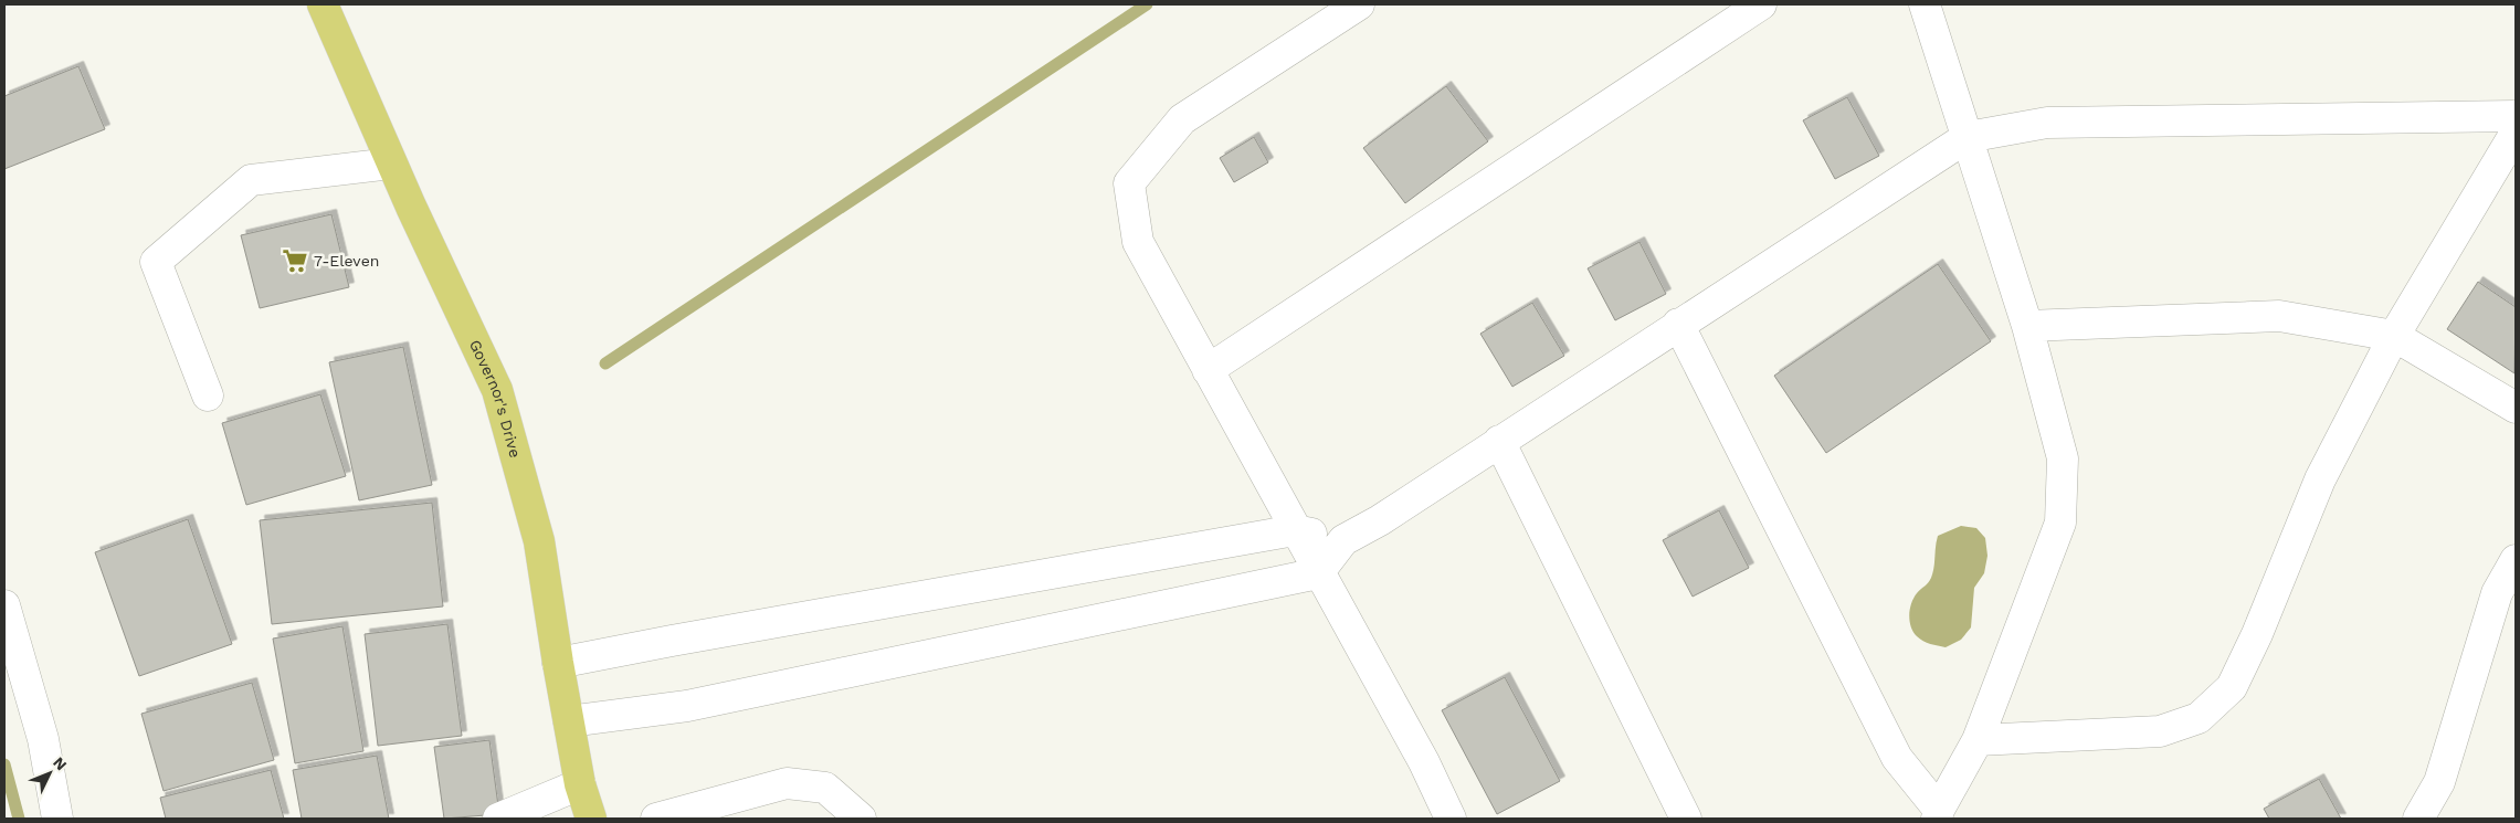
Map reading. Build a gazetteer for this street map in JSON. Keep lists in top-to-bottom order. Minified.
{"streets":{"main road":["Governor's Drive"]},"places":{"supermarket":["7-Eleven"]},"north":"top right"}
